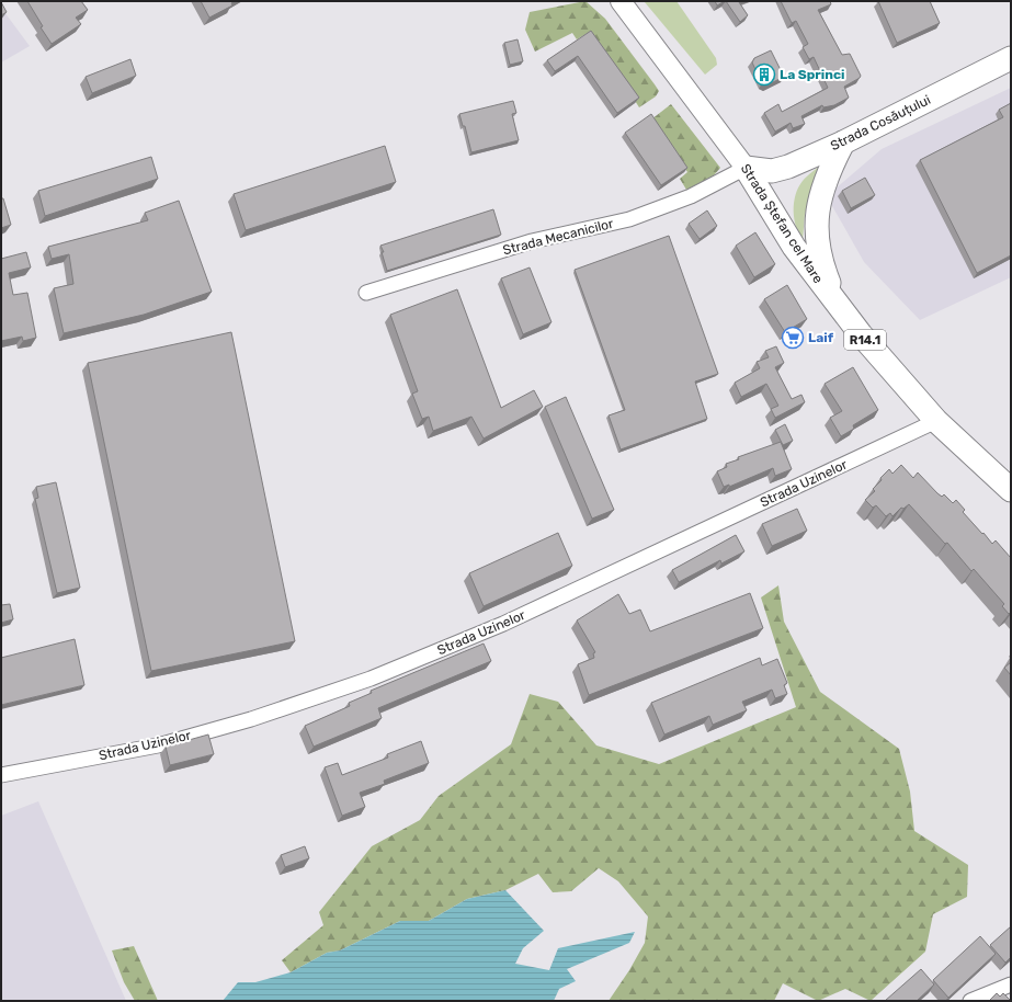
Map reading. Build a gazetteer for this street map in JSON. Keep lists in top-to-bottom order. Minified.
{"streets":{"main road":["Strada Cosăuțului","Strada Ștefan cel Mare","R14.1"],"street":["Strada Mecanicilor","Strada Uzinelor"]},"crossings":[["Strada Cosăuțului","Strada Ștefan cel Mare"],["Strada Cosăuțului","Strada Mecanicilor"],["Strada Cosăuțului","R14.1"],["Strada Ștefan cel Mare","Strada Mecanicilor"],["Strada Ștefan cel Mare","R14.1"],["Strada Ștefan cel Mare","Strada Uzinelor"]],"places":{"building":["La Sprinci"],"supermarket":["Laif"]}}
